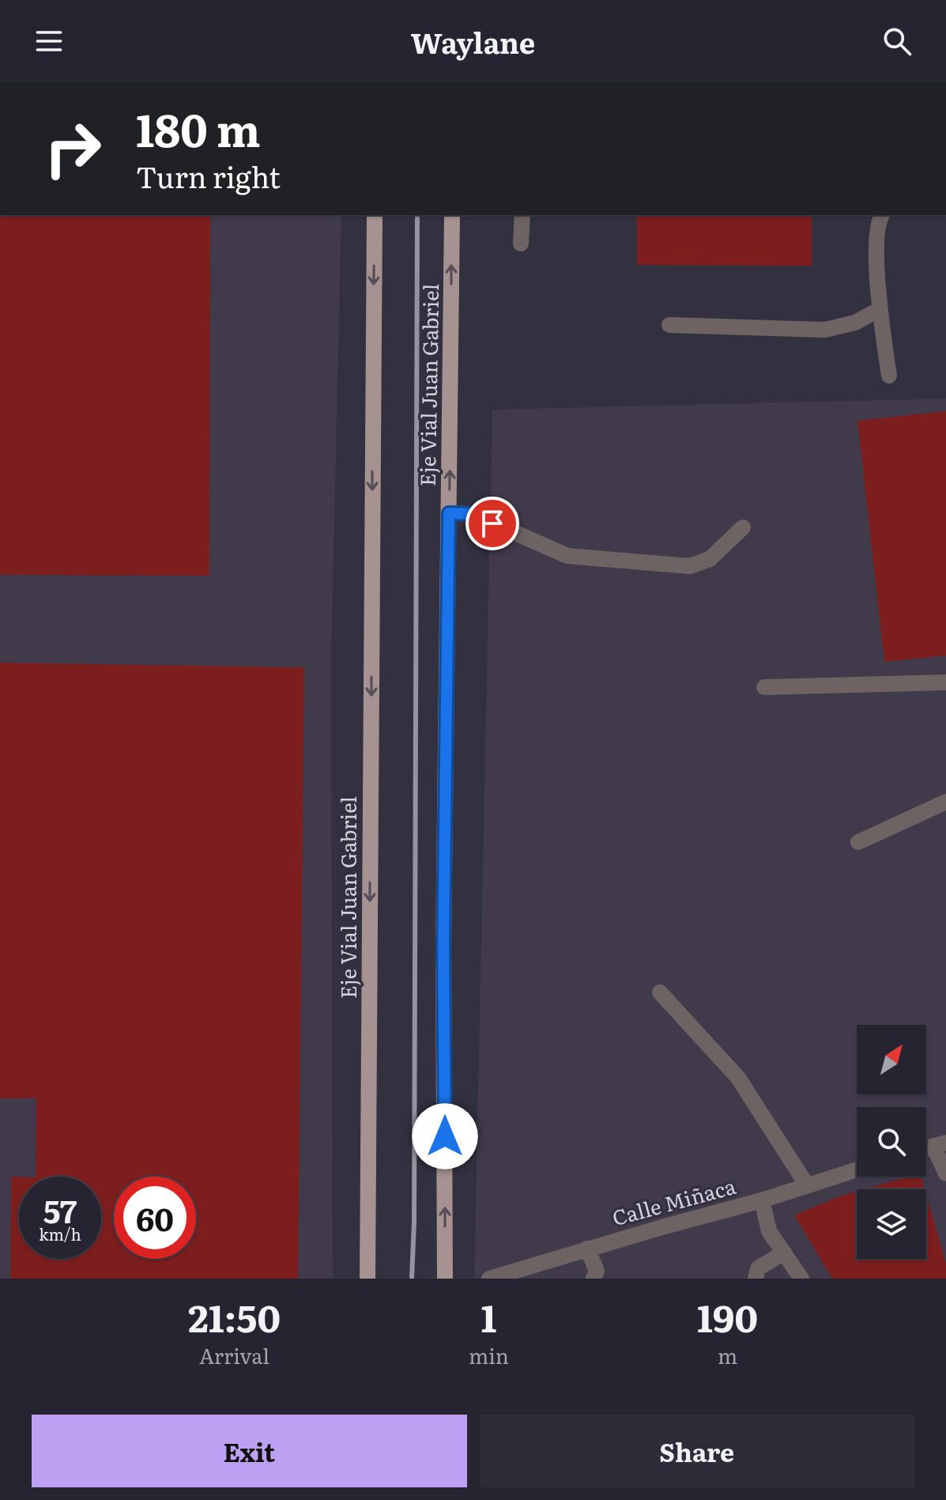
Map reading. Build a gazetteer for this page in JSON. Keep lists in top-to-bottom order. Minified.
{"streets":{"main road":["Eje Vial Juan Gabriel"],"street":["Calle Miñaca"]},"north":"top right","page":{"header":"Waylane","turn":["180 m","Turn right"],"speed":"57 km/h","limit":"60","eta":["21:50","Arrival","1","min","190","m"],"buttons":["Exit","Share"]}}
